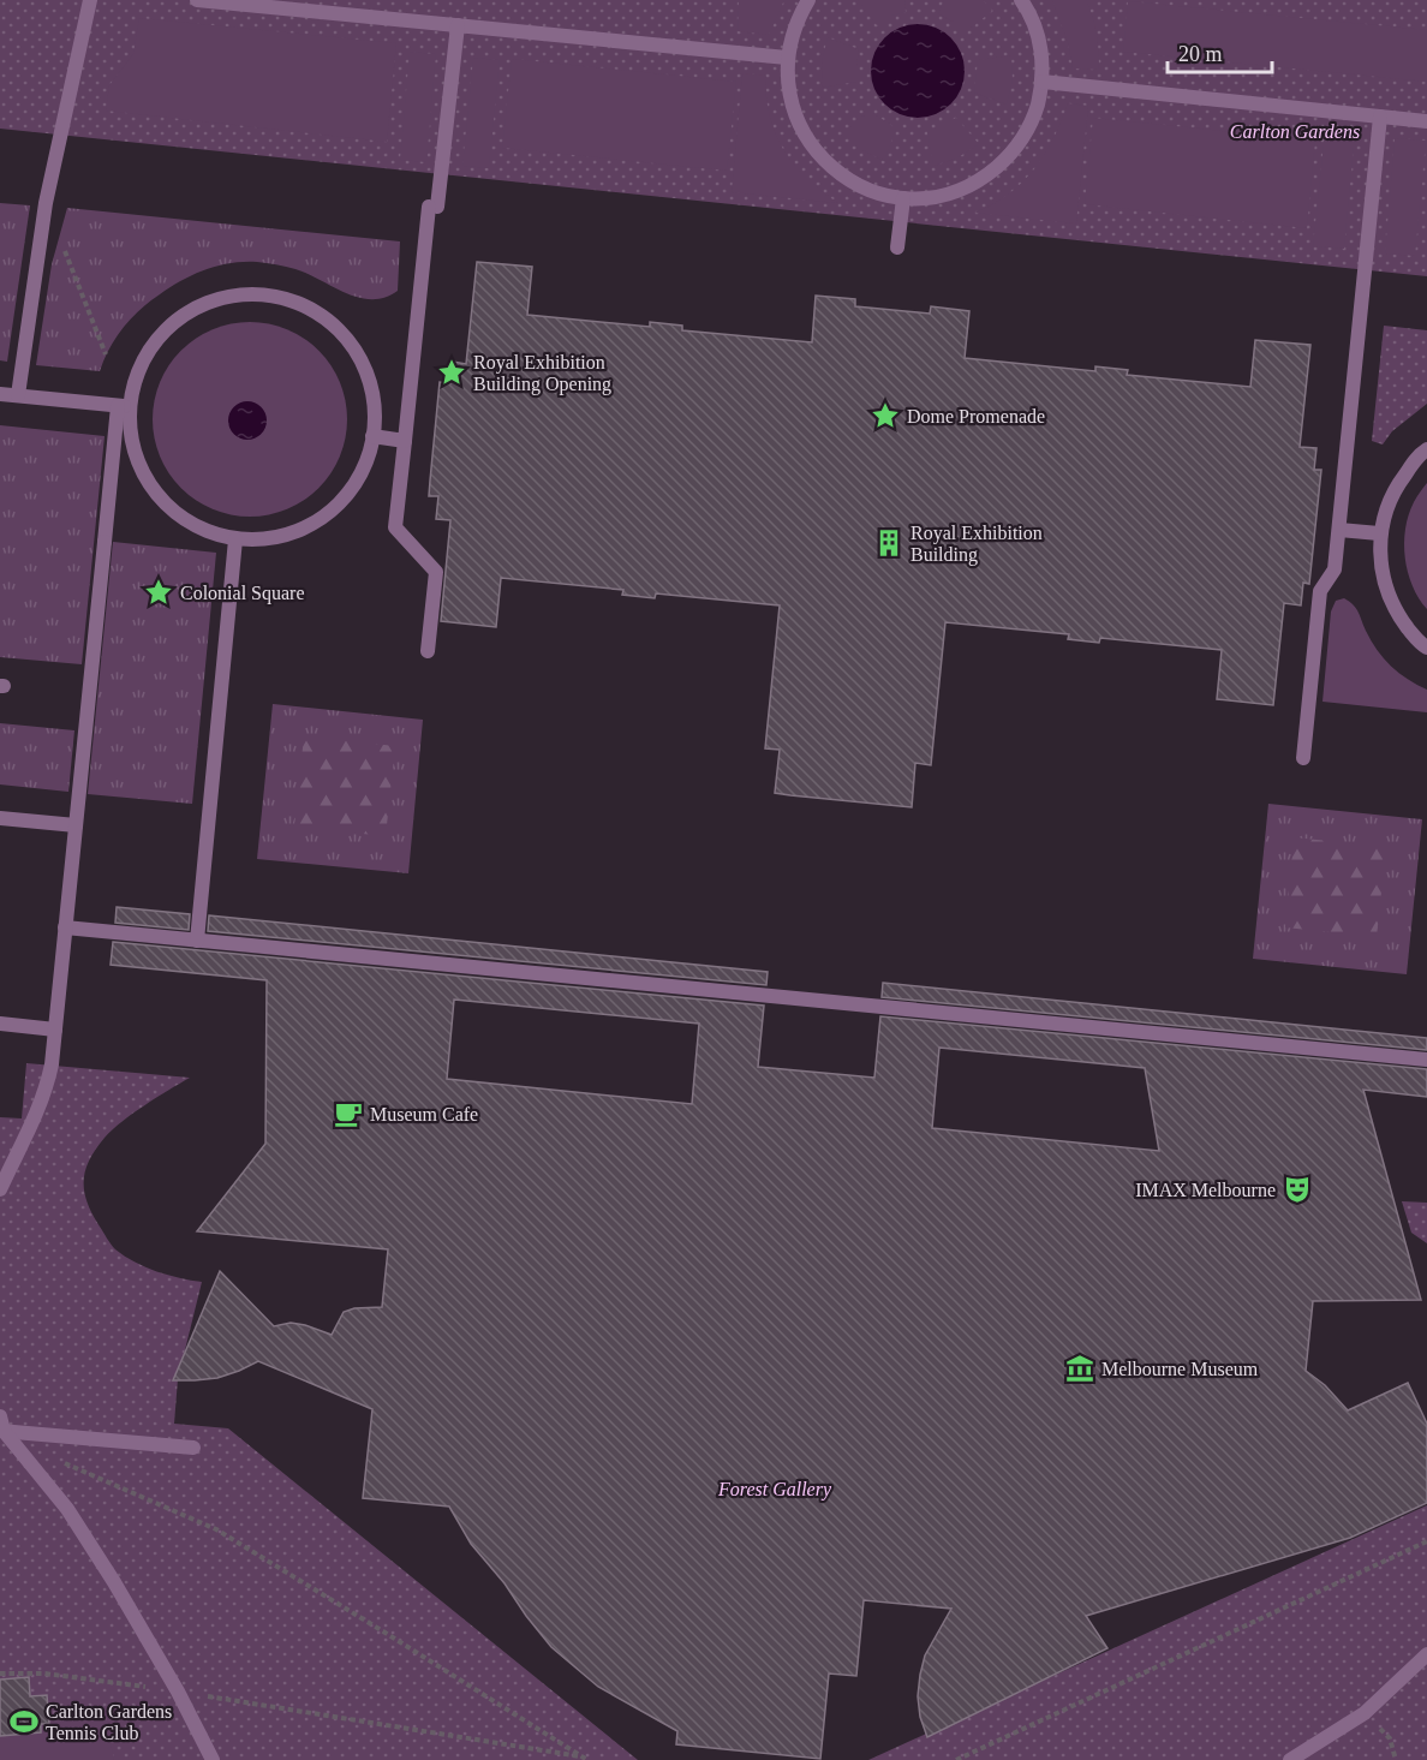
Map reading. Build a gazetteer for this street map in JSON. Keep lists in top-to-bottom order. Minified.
{"parks":["Carlton Gardens","Forest Gallery"],"places":{"place":["Royal Exhibition Building Opening","Dome Promenade","Colonial Square"],"building":["Royal Exhibition Building"],"cafe":["Museum Cafe"],"theatre":["IMAX Melbourne"],"museum":["Melbourne Museum"],"sports":["Carlton Gardens Tennis Club"]},"scale_bar":"20 m"}
